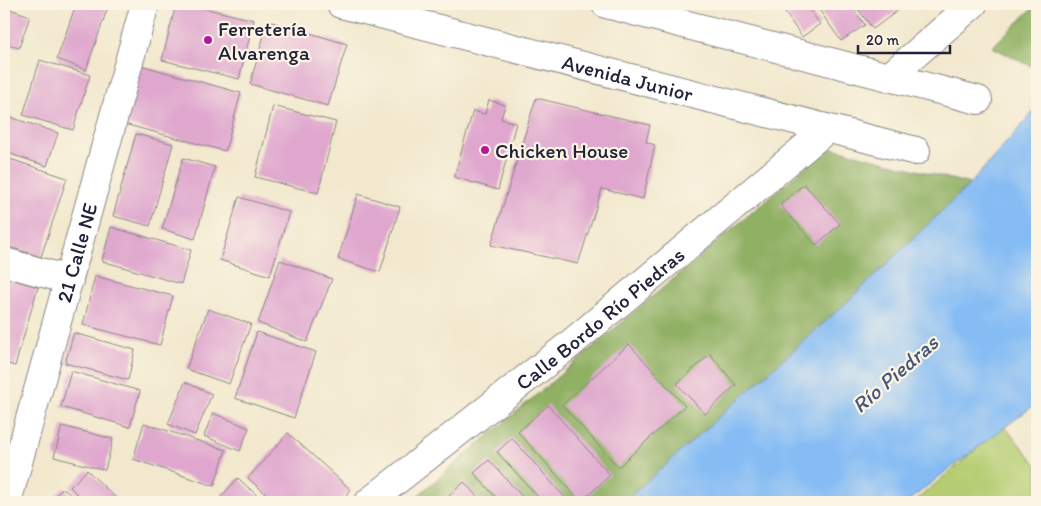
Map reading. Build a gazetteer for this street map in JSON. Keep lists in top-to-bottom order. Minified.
{"streets":{"main road":["Avenida Junior","21 Calle NE","Calle Bordo Río Piedras"]},"crossings":[["Avenida Junior","Calle Bordo Río Piedras"]],"water":["Río Piedras"],"places":["Ferretería Alvarenga","Chicken House"],"scale_bar":"20 m"}
